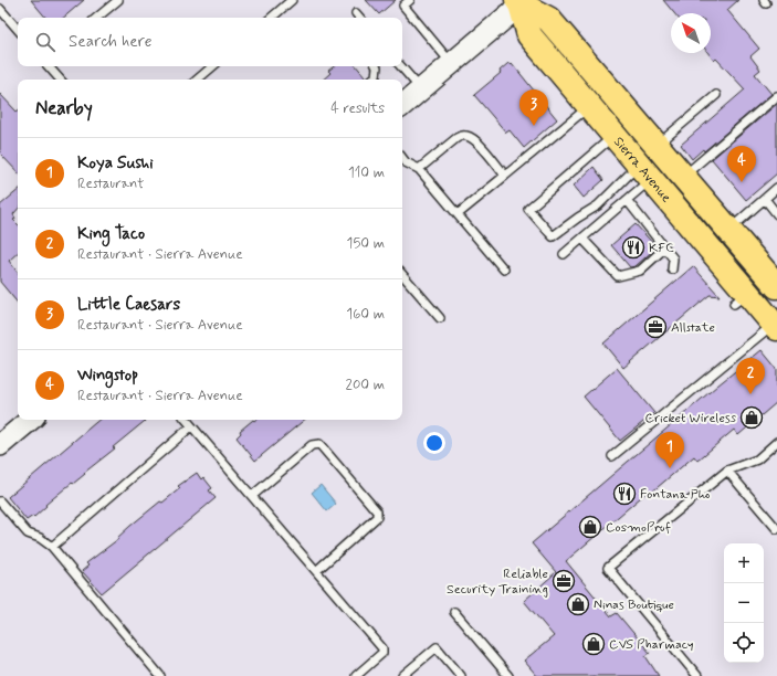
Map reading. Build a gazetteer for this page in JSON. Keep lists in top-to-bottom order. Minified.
{"streets":{"main road":["Sierra Avenue"]},"places":{"restaurant":["KFC","Fontana Pho"],"office":["Allstate","Reliable Security Training"],"shop":["Cricket Wireless","CosmoProf","Ninas Boutique","CVS Pharmacy"]},"north":"top left","page":{"search":"Search here","heading":["Nearby","4 results"],"pins":["3","4","2","1"],"list":[{"mark":"1","name":"Koya Sushi","note":"Restaurant","value":"110 m"},{"mark":"2","name":"King Taco","note":"Restaurant · Sierra Avenue","value":"150 m"},{"mark":"3","name":"Little Caesars","note":"Restaurant · Sierra Avenue","value":"160 m"},{"mark":"4","name":"Wingstop","note":"Restaurant · Sierra Avenue","value":"200 m"}],"map_buttons":["+","−"]}}
